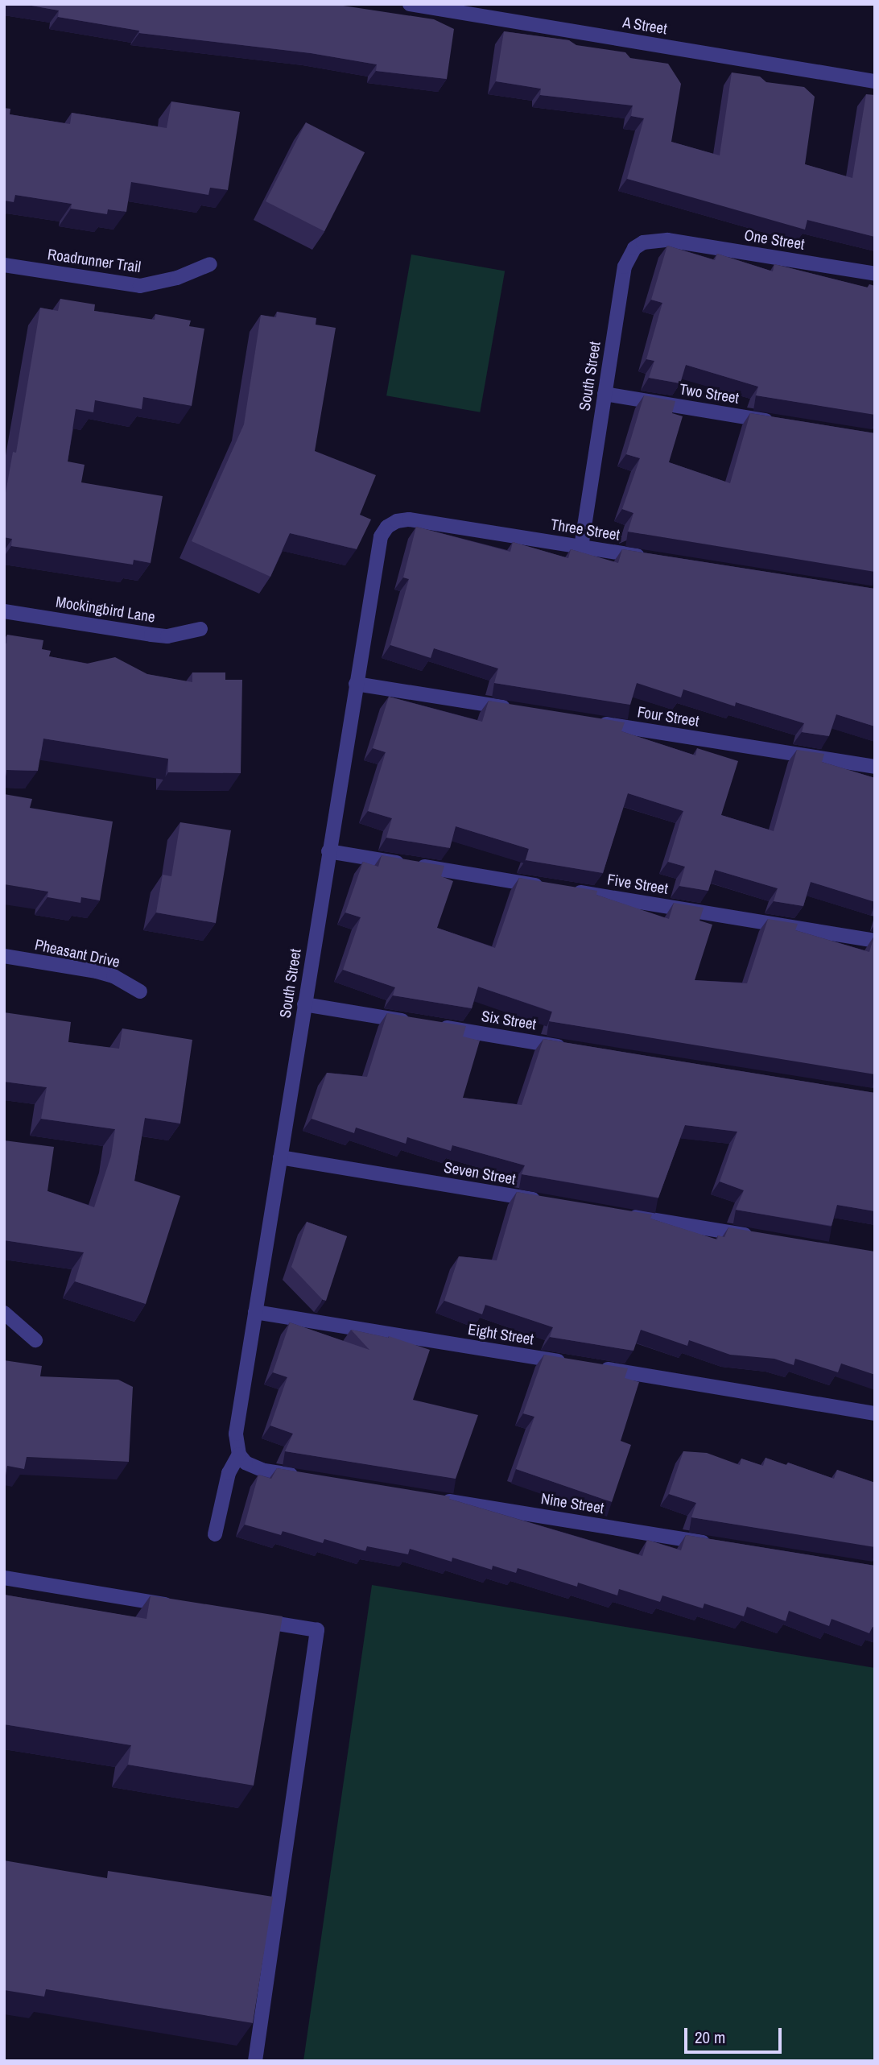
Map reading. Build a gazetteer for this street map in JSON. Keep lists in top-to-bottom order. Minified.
{"streets":{"lane":["A Street","One Street","Roadrunner Trail","South Street","Two Street","Three Street","Mockingbird Lane","Four Street","Five Street","Pheasant Drive","Six Street","Seven Street","Eight Street","Nine Street"]},"crossings":[["One Street","South Street"],["South Street","Two Street"],["South Street","Three Street"],["South Street","Seven Street"],["South Street","Eight Street"]],"scale_bar":"20 m"}
